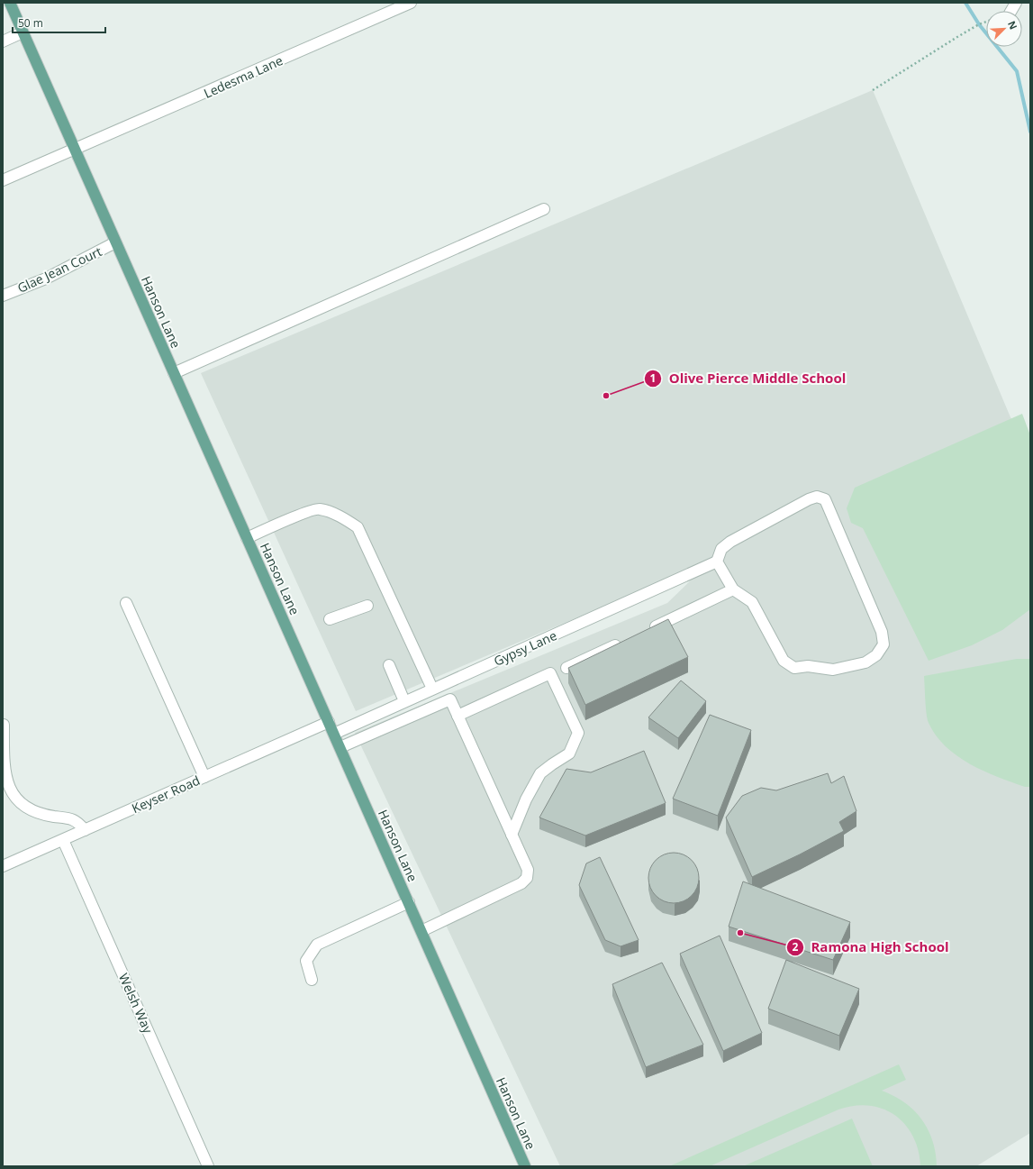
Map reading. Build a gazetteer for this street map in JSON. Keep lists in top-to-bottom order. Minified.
{"streets":{"main road":["Hanson Lane"],"street":["Ledesma Lane","Glae Jean Court","Gypsy Lane","Keyser Road","Welsh Way"]},"crossings":[["Ledesma Lane","Hanson Lane"],["Glae Jean Court","Hanson Lane"],["Hanson Lane","Gypsy Lane"],["Hanson Lane","Keyser Road"],["Keyser Road","Welsh Way"]],"places":["Olive Pierce Middle School","Ramona High School"],"scale_bar":"50 m","north":"top right"}
